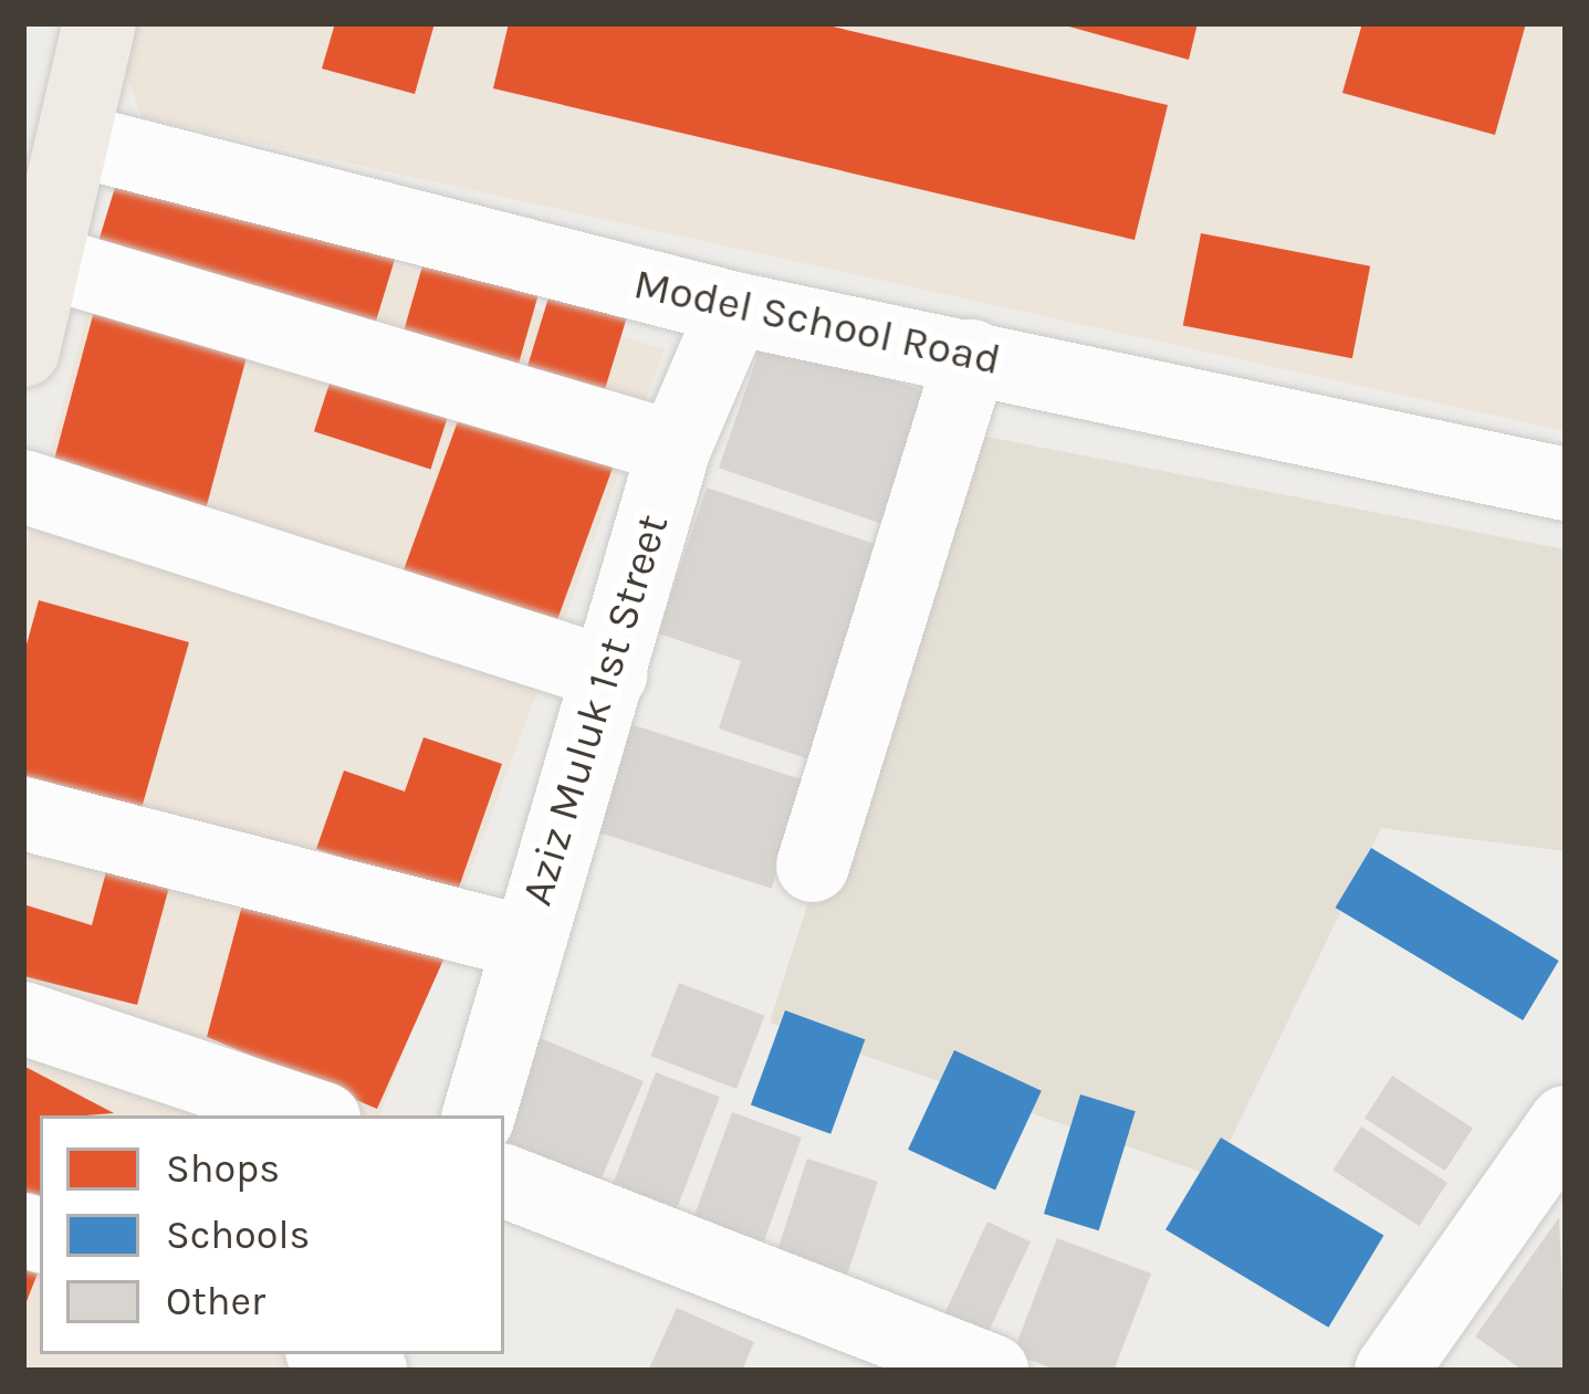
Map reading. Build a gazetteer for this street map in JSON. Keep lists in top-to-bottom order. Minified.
{"streets":{"street":["Model School Road","Aziz Muluk 1st Street"]},"crossings":[["Model School Road","Aziz Muluk 1st Street"]],"legend":["Shops","Schools","Other"]}
